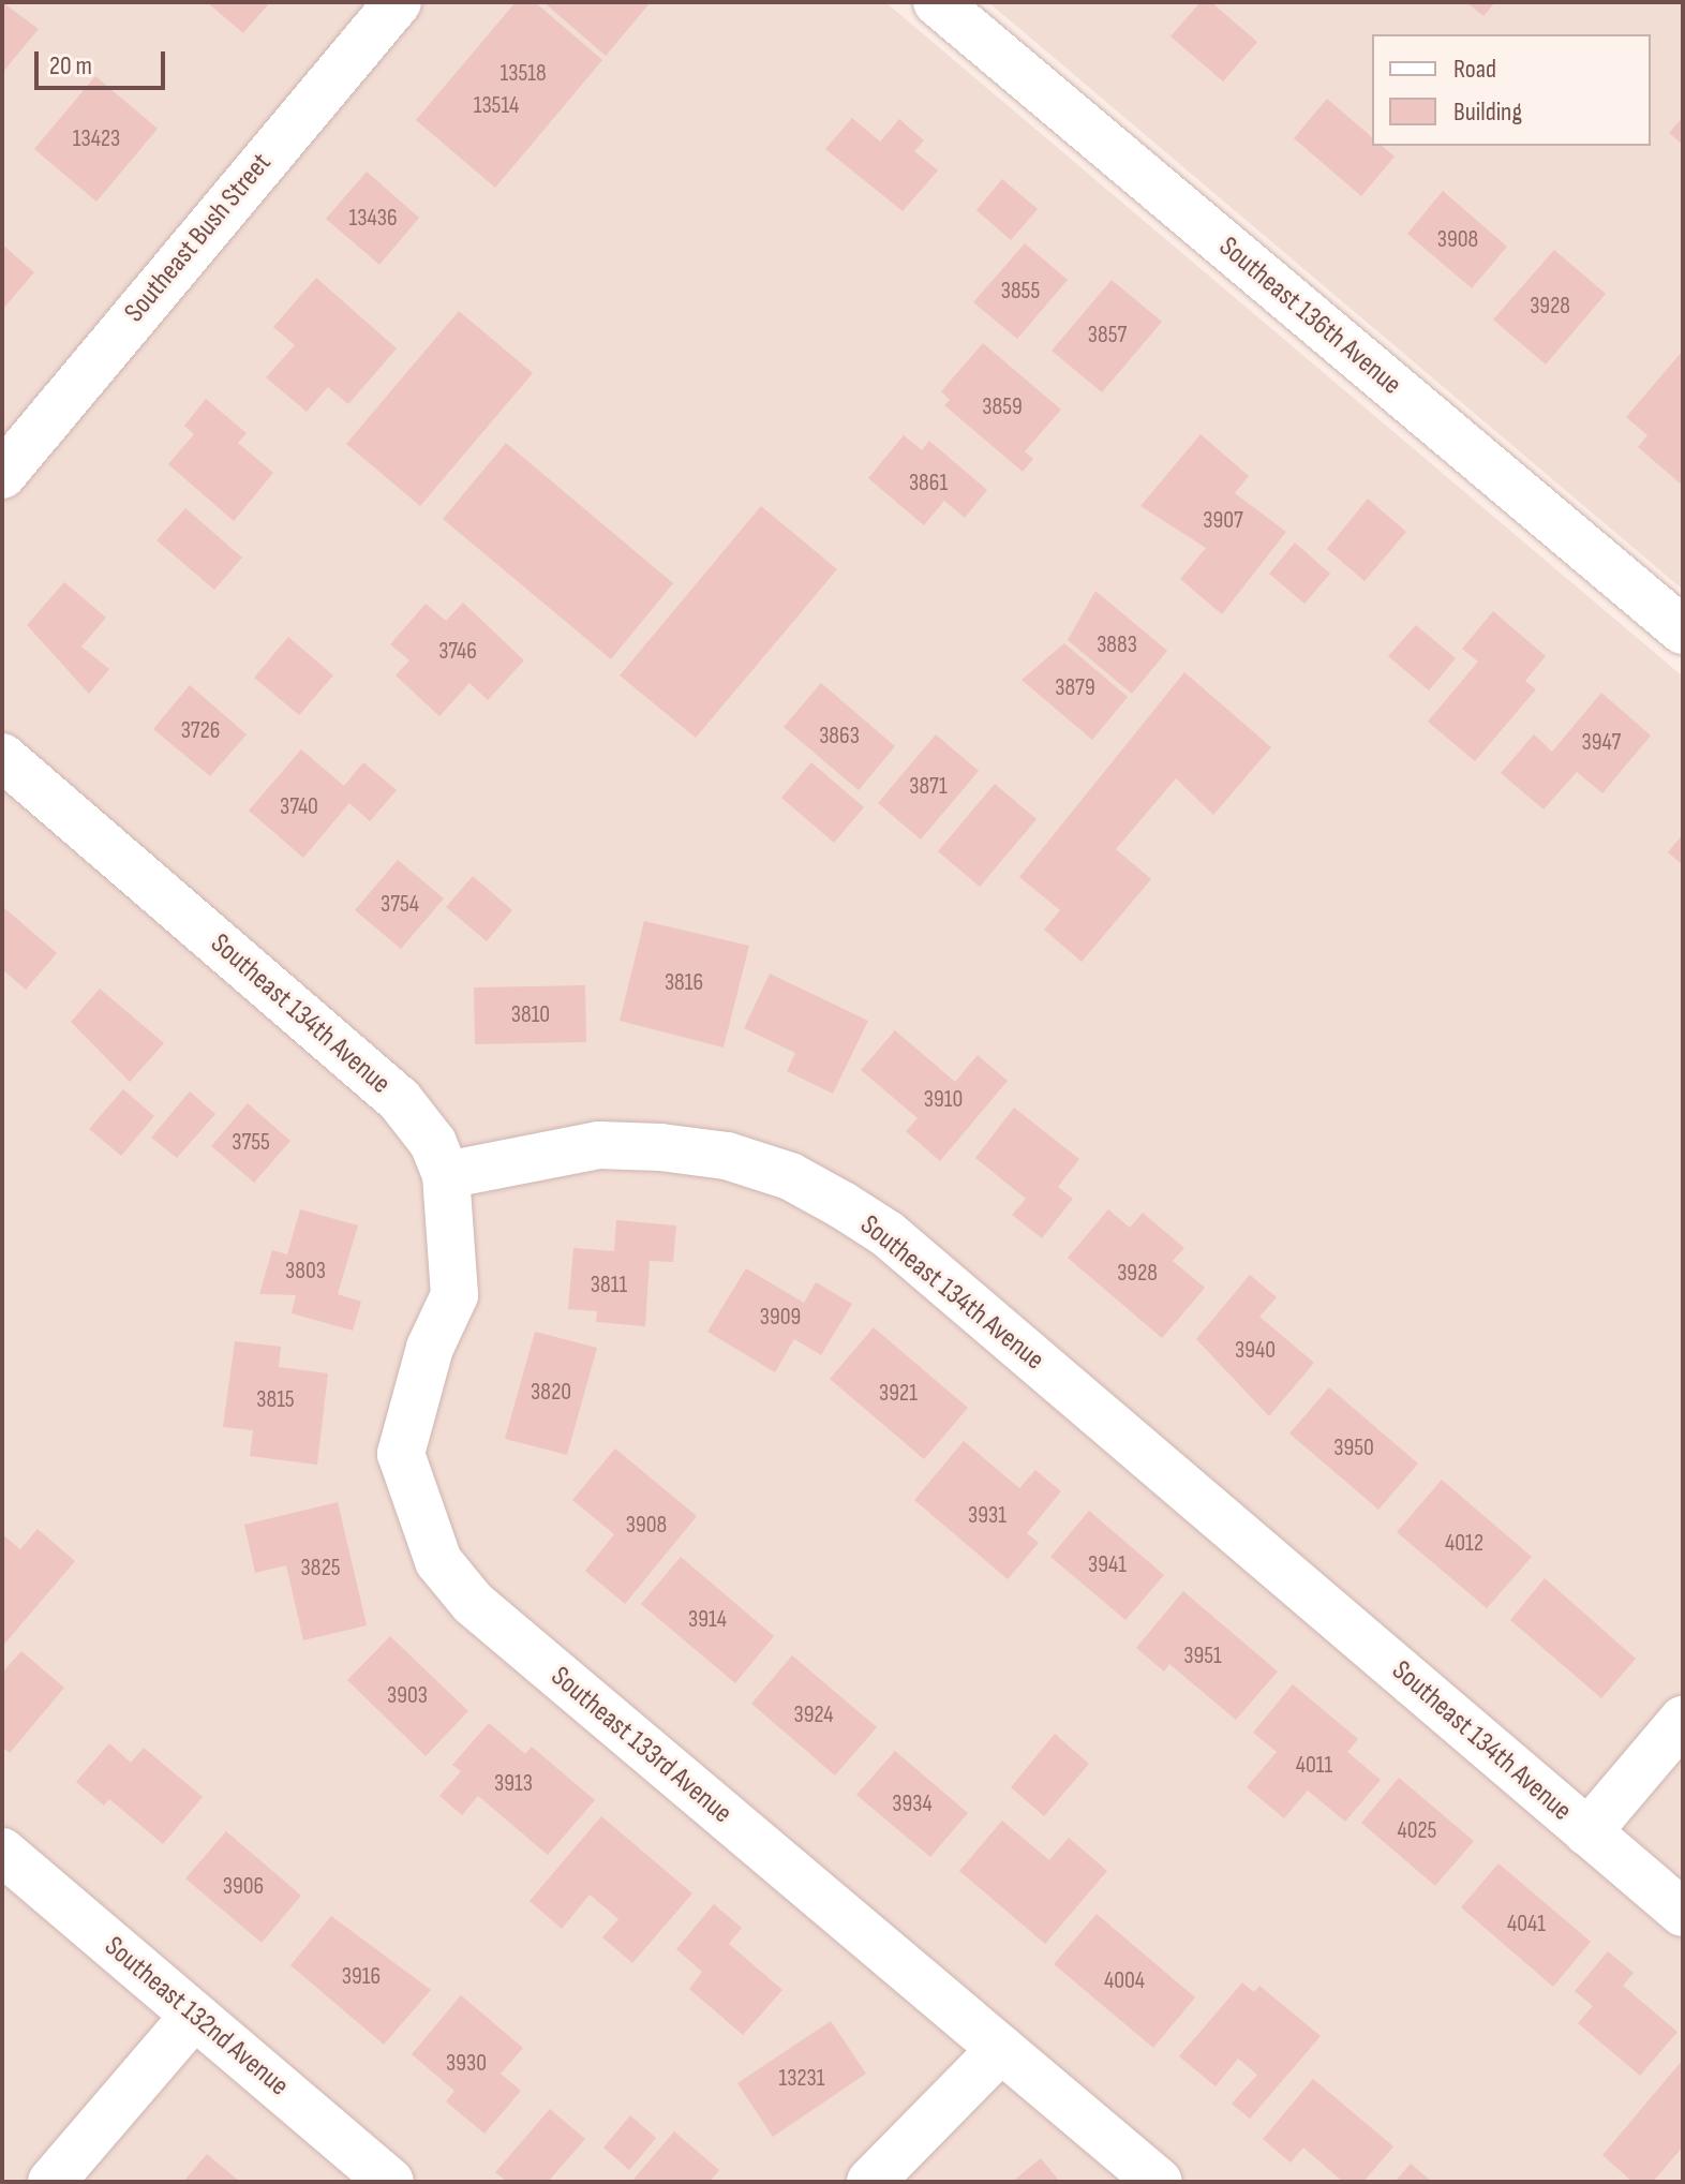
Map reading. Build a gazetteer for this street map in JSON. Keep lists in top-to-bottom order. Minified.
{"streets":{"street":["Southeast Bush Street","Southeast 136th Avenue","Southeast 134th Avenue","Southeast 133rd Avenue","Southeast 132nd Avenue"]},"crossings":[["Southeast 134th Avenue","Southeast 133rd Avenue"]],"house_numbers":["13518","13514","13423","13436","3908","3855","3928","3857","3859","3861","3907","3883","3746","3879","3726","3863","3947","3871","3740","3754","3816","3810","3910","3755","3803","3928","3811","3909","3940","3820","3921","3815","3950","3931","3908","4012","3941","3825","3914","3951","3903","3924","4011","3913","3934","4025","3906","4041","3916","4004","3930","13231"],"legend":["Road","Building"],"scale_bar":"20 m"}
